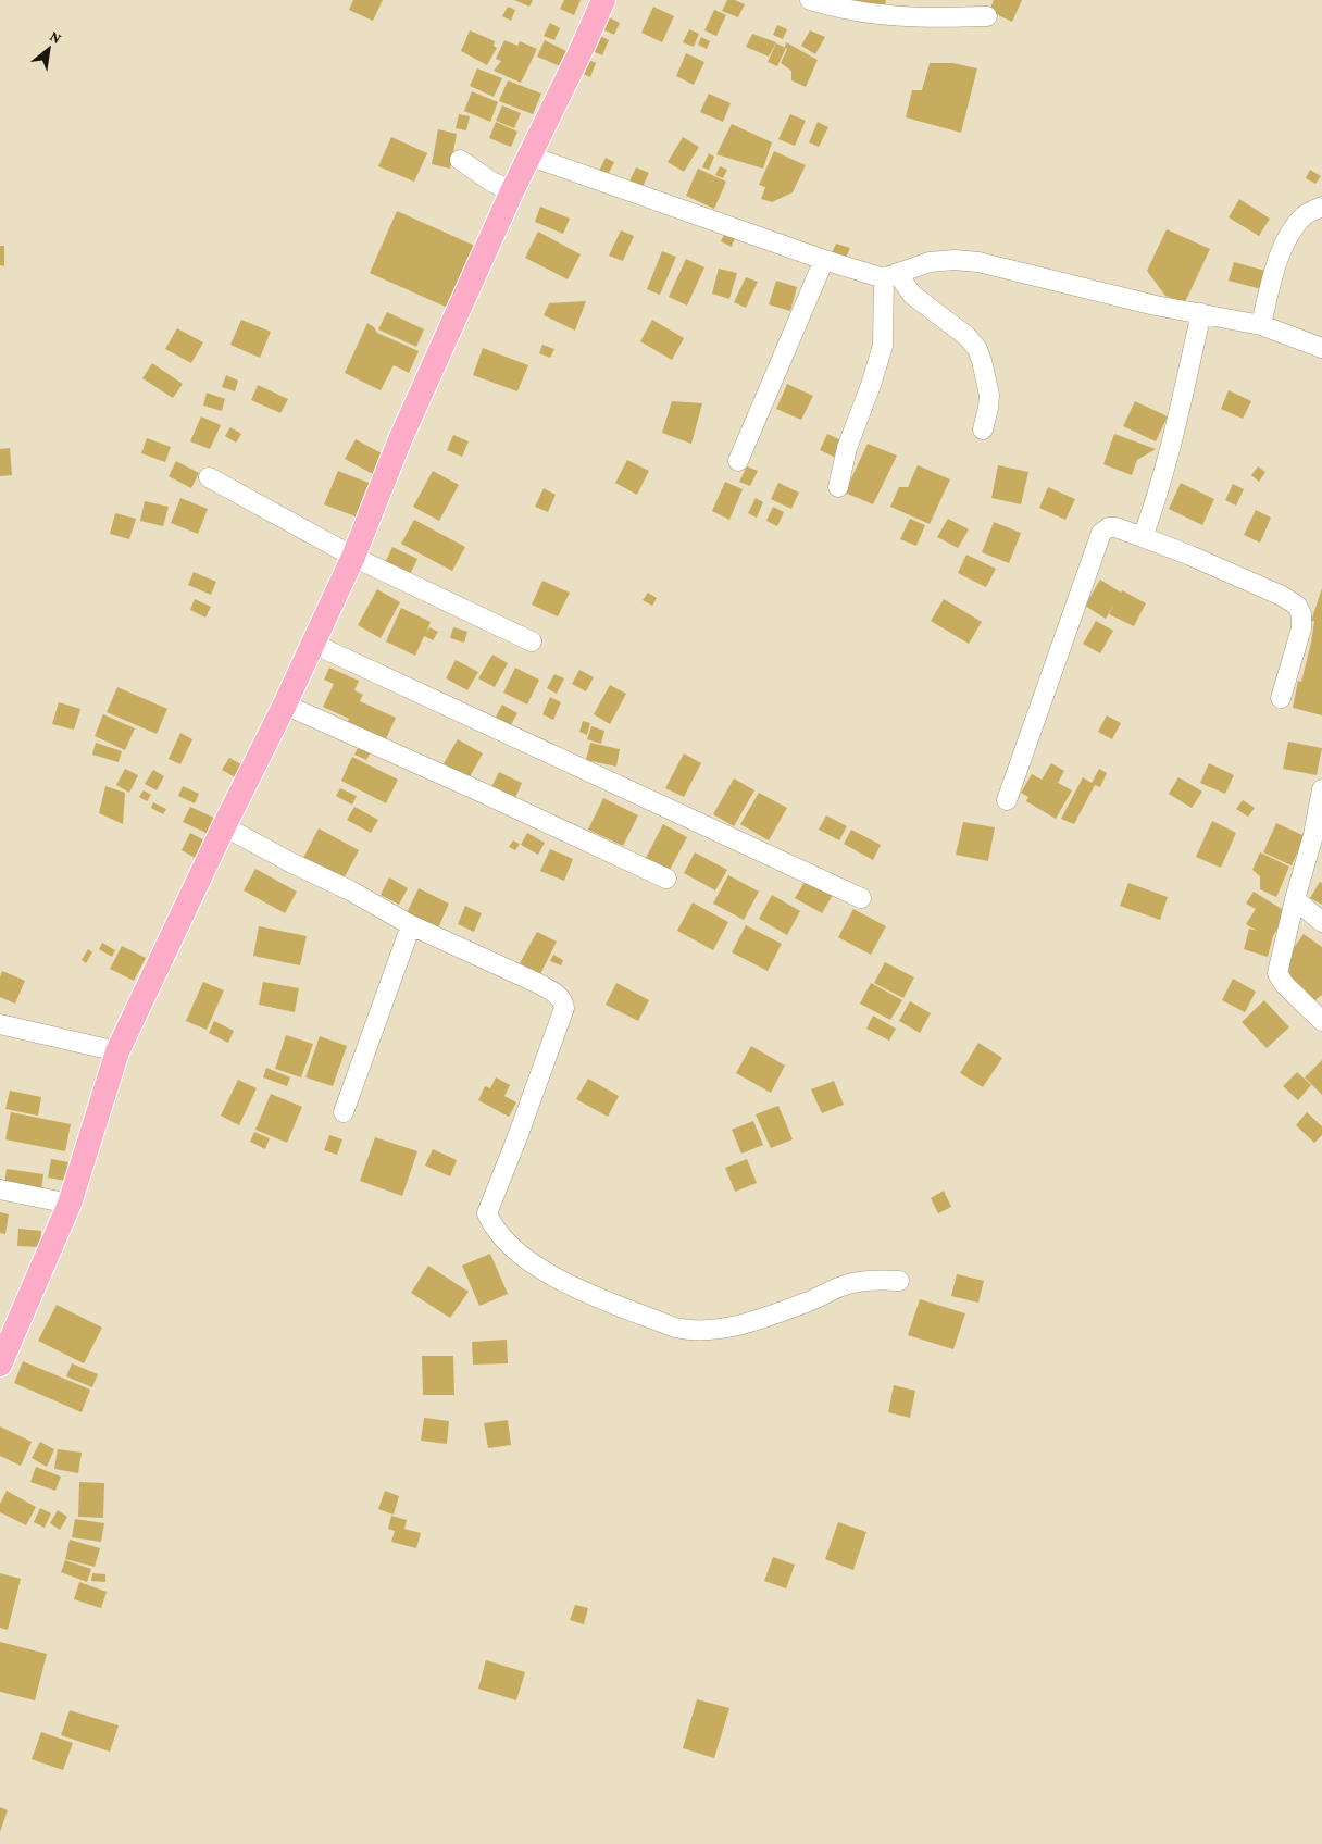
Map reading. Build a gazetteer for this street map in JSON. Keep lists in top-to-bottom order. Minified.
{"north":"top right"}
